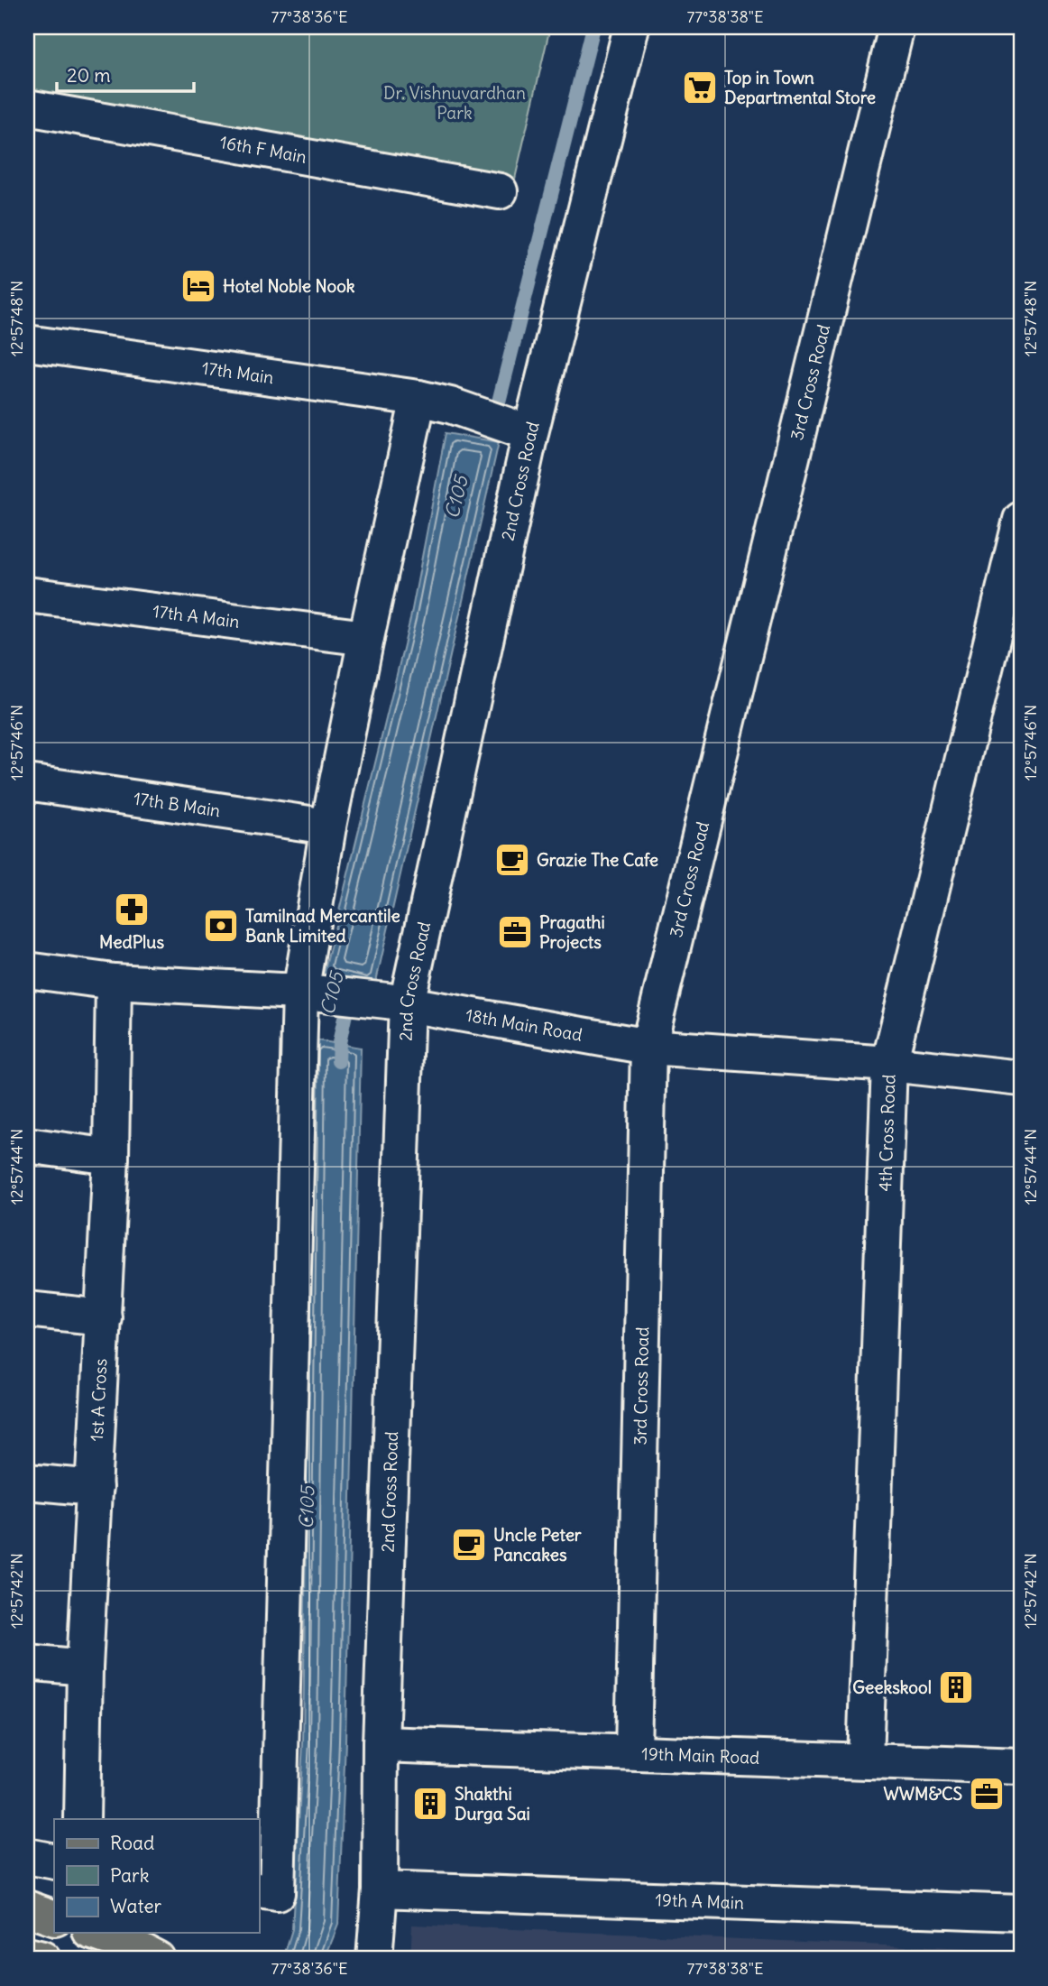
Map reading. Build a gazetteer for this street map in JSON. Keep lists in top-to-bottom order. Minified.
{"streets":{"street":["16th F Main","17th Main","3rd Cross Road","2nd Cross Road","17th A Main","17th B Main","18th Main Road","4th Cross Road","1st A Cross","19th Main Road","19th A Main"]},"crossings":[["17th Main","2nd Cross Road"],["3rd Cross Road","18th Main Road"],["3rd Cross Road","19th Main Road"],["2nd Cross Road","18th Main Road"],["2nd Cross Road","19th Main Road"],["2nd Cross Road","19th A Main"],["18th Main Road","4th Cross Road"],["18th Main Road","1st A Cross"],["4th Cross Road","19th Main Road"]],"water":["C105"],"parks":["Dr. Vishnuvardhan Park"],"places":{"supermarket":["Top in Town Departmental Store"],"hotel":["Hotel Noble Nook"],"cafe":["Grazie The Cafe","Uncle Peter Pancakes"],"pharmacy":["MedPlus"],"bank":["Tamilnad Mercantile Bank Limited"],"office":["Pragathi Projects","WWM&CS"],"building":["Geekskool","Shakthi Durga Sai"]},"legend":["Road","Park","Water"],"scale_bar":"20 m","coordinates":["77°38'36\"E","77°38'38\"E","12°57'48\"N","12°57'46\"N","12°57'44\"N","12°57'42\"N"]}
